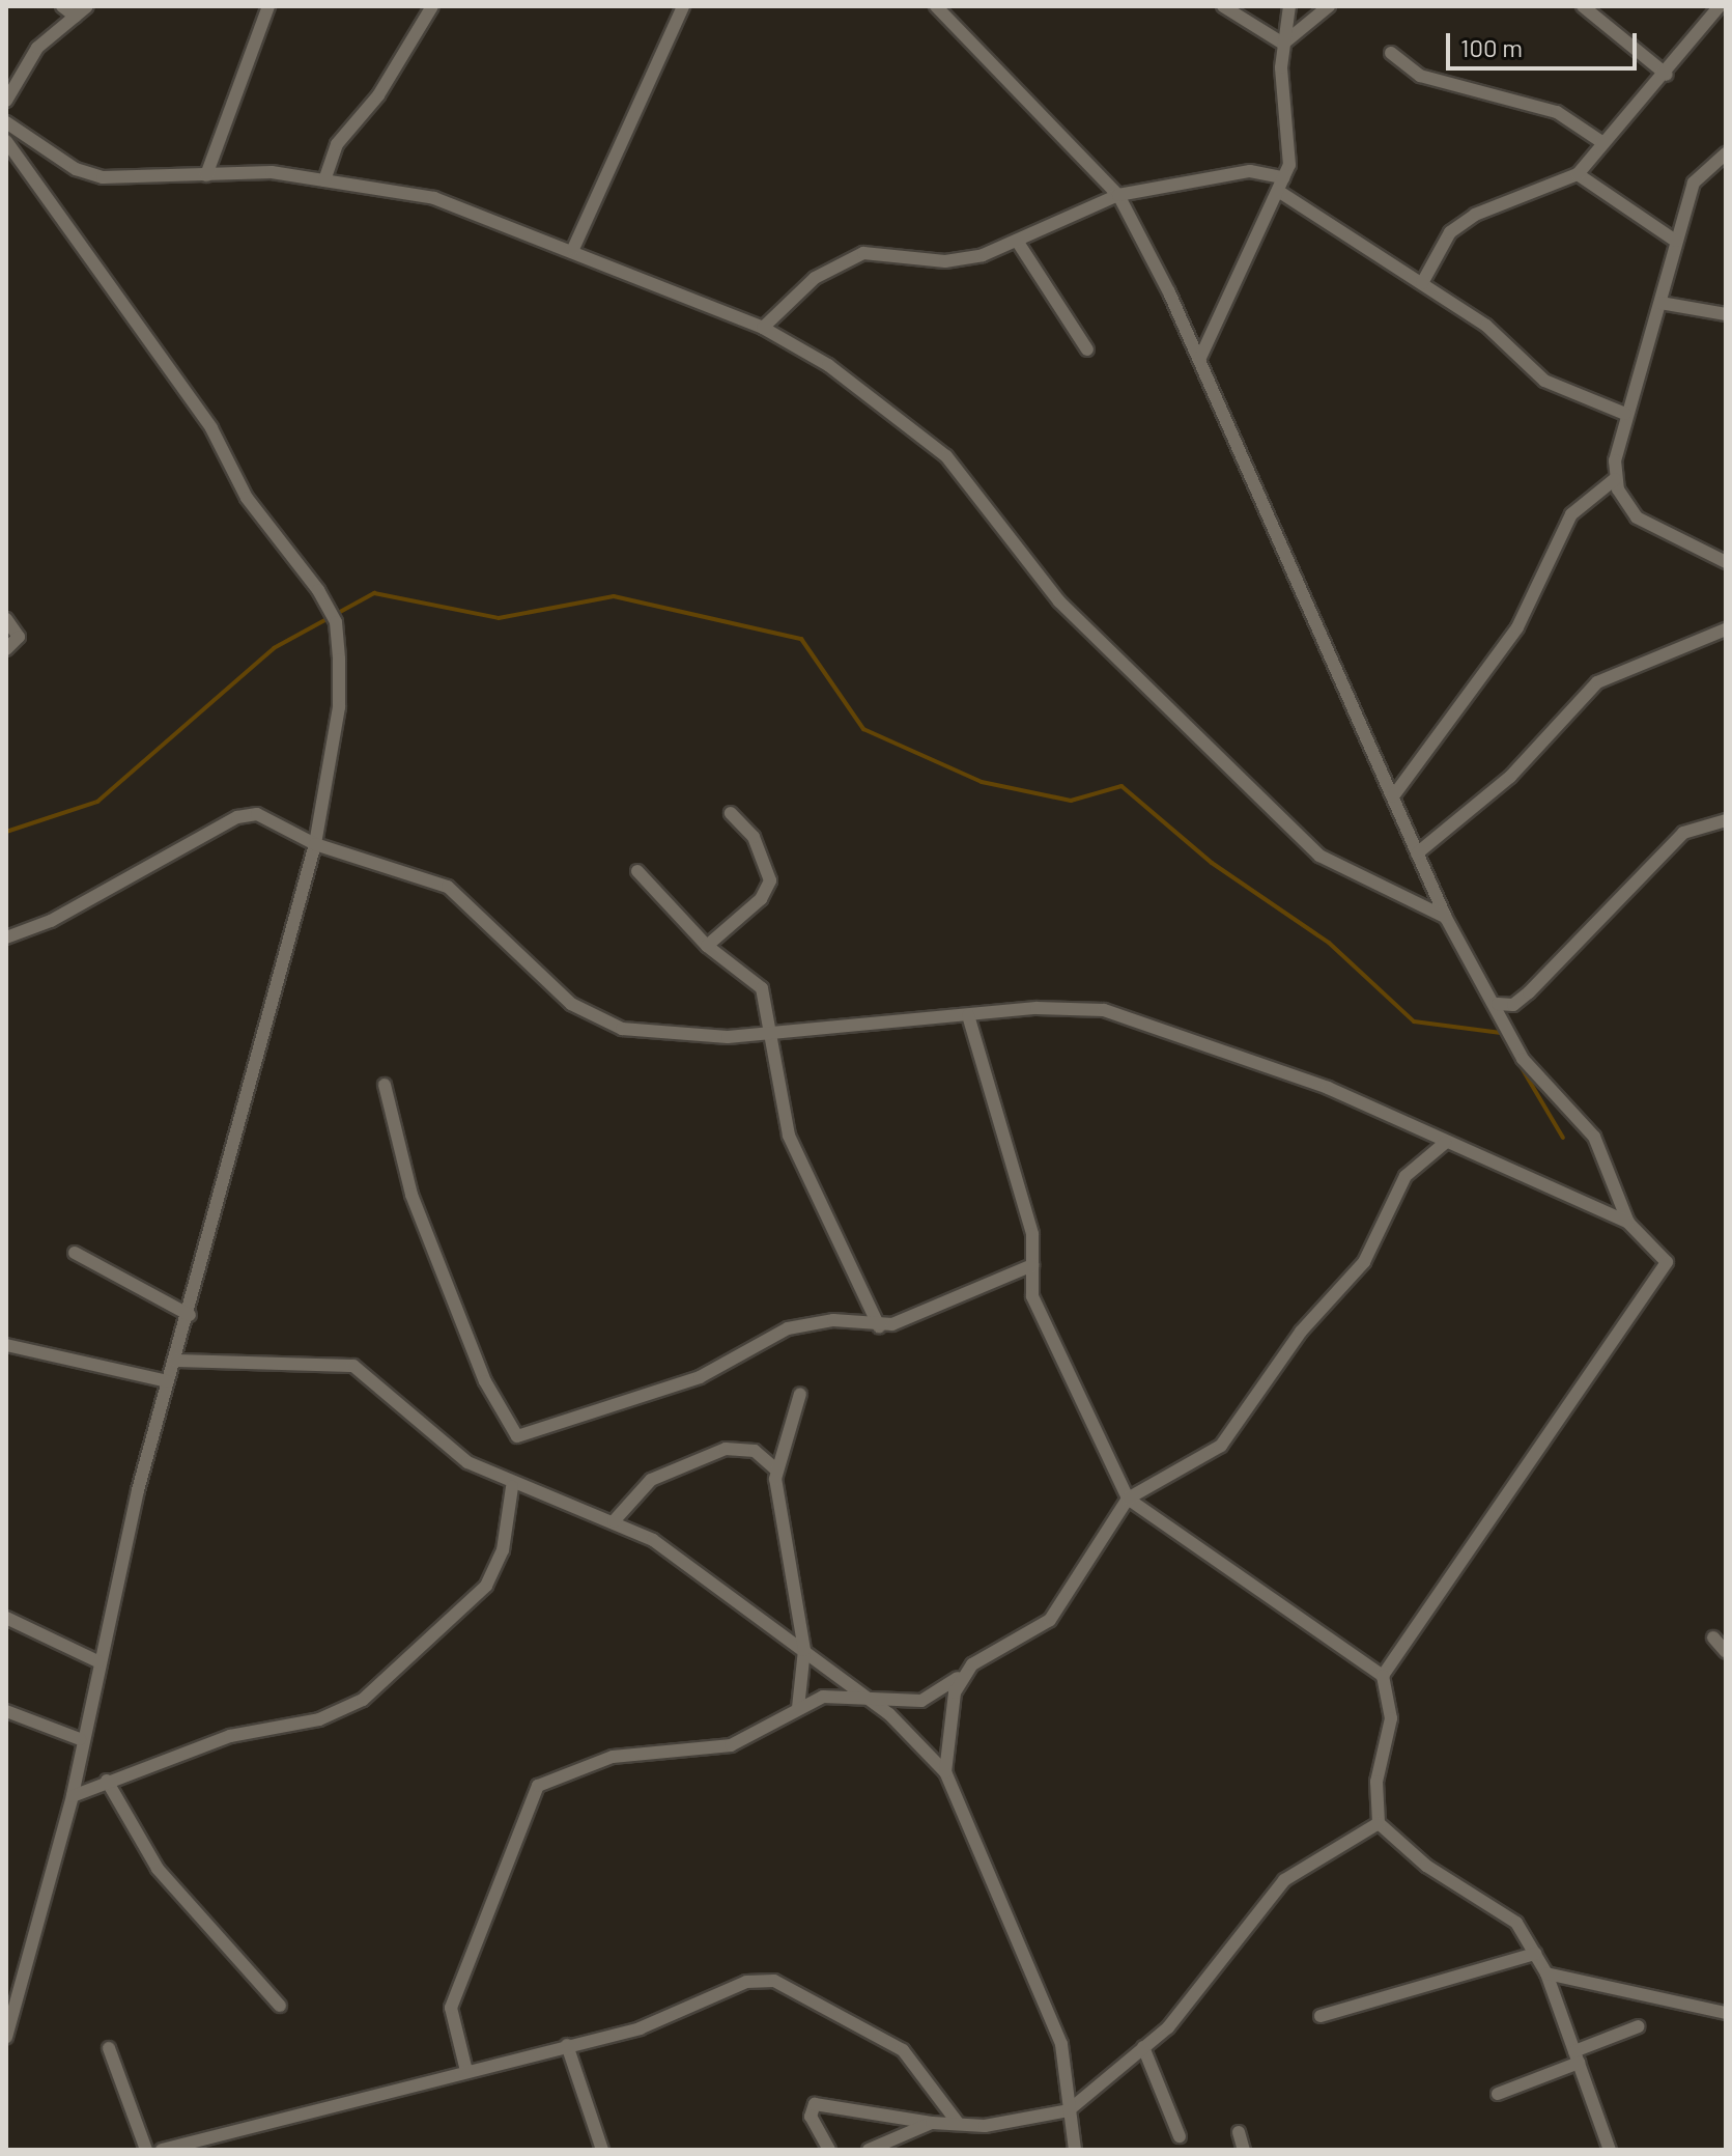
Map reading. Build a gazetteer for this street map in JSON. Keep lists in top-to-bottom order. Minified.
{"scale_bar":"100 m"}
